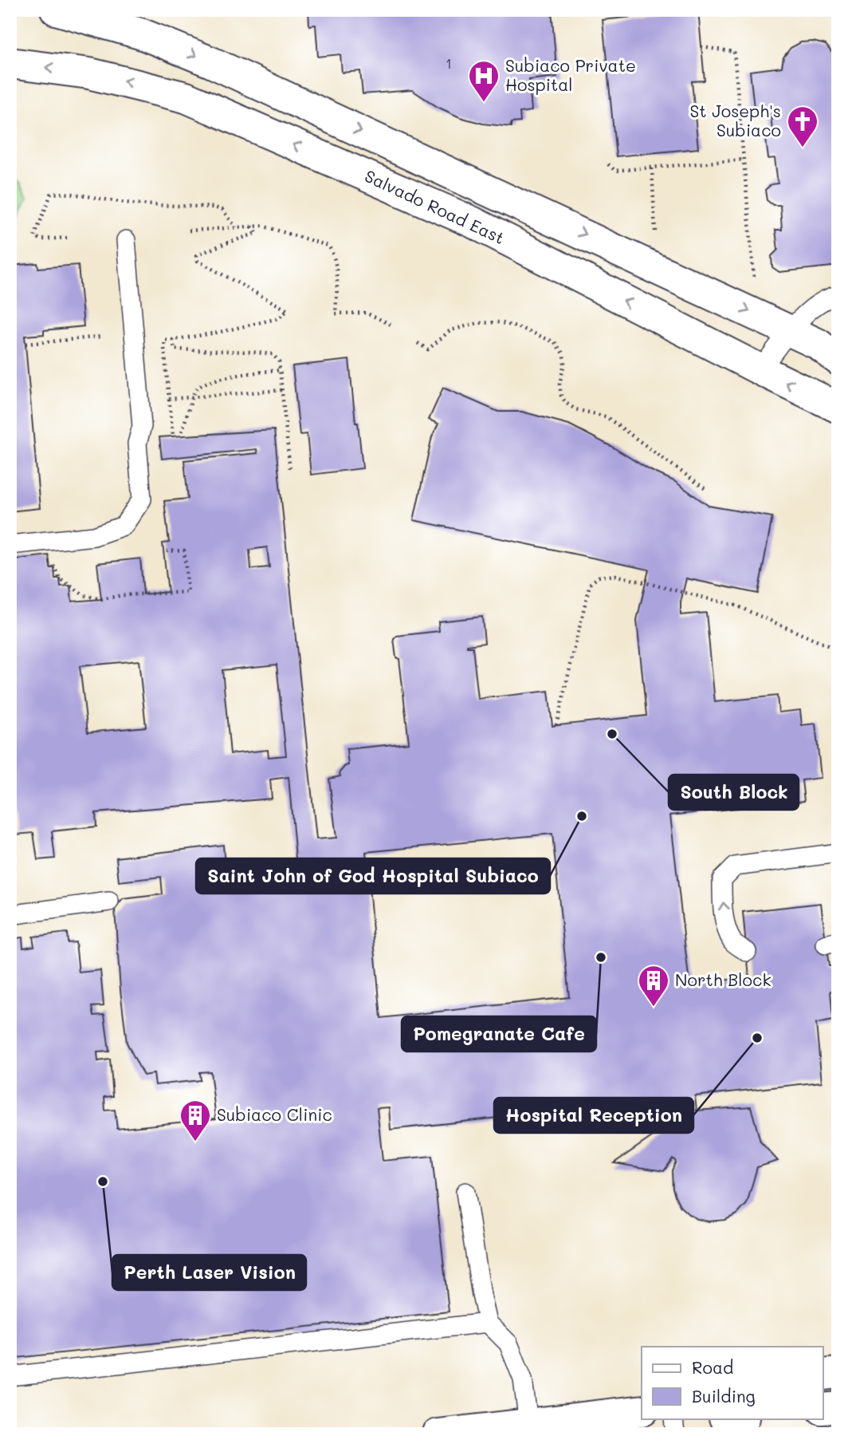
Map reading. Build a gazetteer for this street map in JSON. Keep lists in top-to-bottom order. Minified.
{"streets":{"main road":["Salvado Road East"]},"places":{"hospital":["Subiaco Private Hospital"],"church":["St Joseph's Subiaco"],"other":["South Block","Saint John of God Hospital Subiaco","Pomegranate Cafe","Hospital Reception","Perth Laser Vision"],"building":["North Block","Subiaco Clinic"]},"house_numbers":["1"],"legend":["Road","Building"]}
